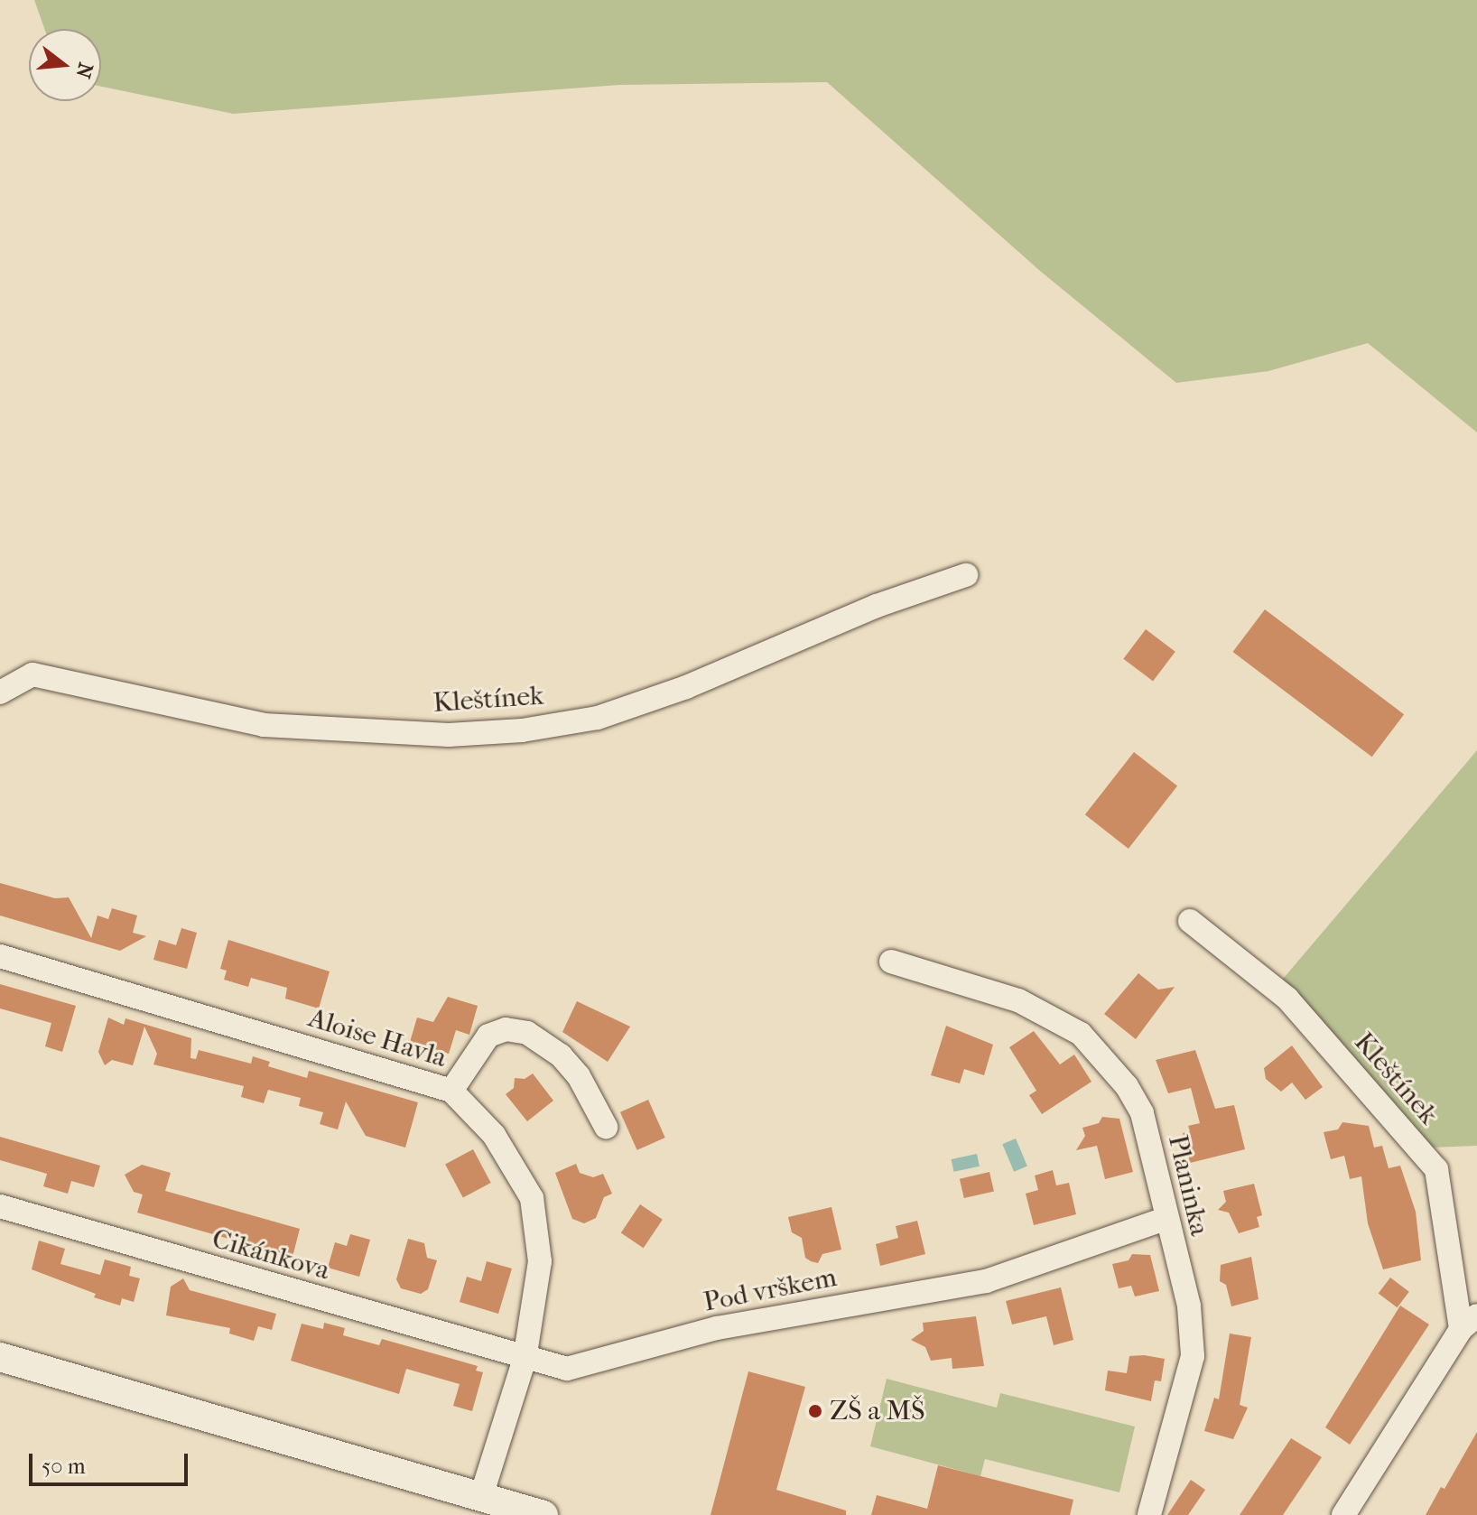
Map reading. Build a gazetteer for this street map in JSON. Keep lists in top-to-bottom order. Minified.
{"streets":{"street":["Kleštínek","Aloise Havla","Planinka","Cikánkova","Pod vrškem"]},"crossings":[["Aloise Havla","Cikánkova"],["Aloise Havla","Pod vrškem"],["Planinka","Pod vrškem"],["Cikánkova","Pod vrškem"]],"places":["ZŠ a MŠ"],"scale_bar":"50 m","north":"right"}
